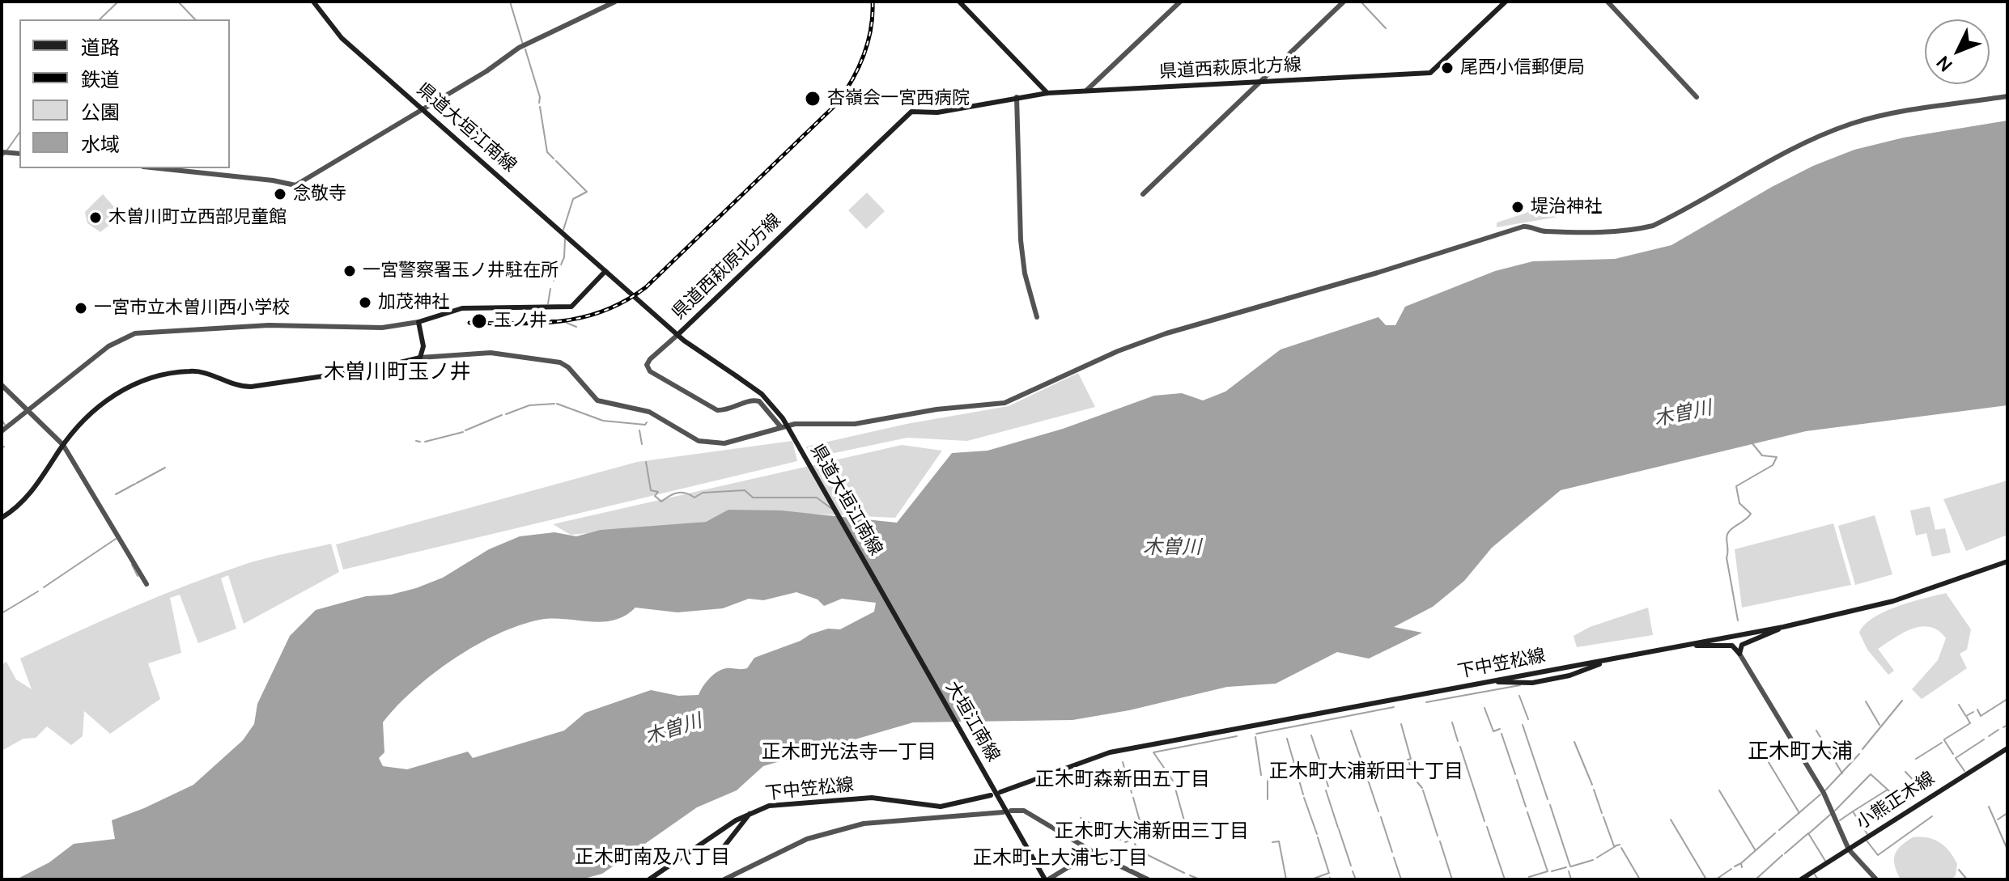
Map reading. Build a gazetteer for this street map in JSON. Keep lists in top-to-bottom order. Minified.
{"streets":{"main road":["県道西萩原北方線","県道大垣江南線","下中笠松線","大垣江南線","小熊正木線"]},"crossings":[["県道西萩原北方線","県道大垣江南線"],["県道大垣江南線","大垣江南線"]],"districts":["木曽川町玉ノ井","正木町光法寺一丁目","正木町大浦","正木町大浦新田十丁目","正木町森新田五丁目","正木町大浦新田三丁目","正木町南及八丁目","正木町上大浦七丁目"],"water":["木曽川"],"places":["尾西小信郵便局","杏嶺会一宮西病院","念敬寺","堤治神社","木曽川町立西部児童館","一宮警察署玉ノ井駐在所","加茂神社","一宮市立木曽川西小学校","玉ノ井"],"legend":["道路","鉄道","公園","水域"],"north":"bottom left"}
